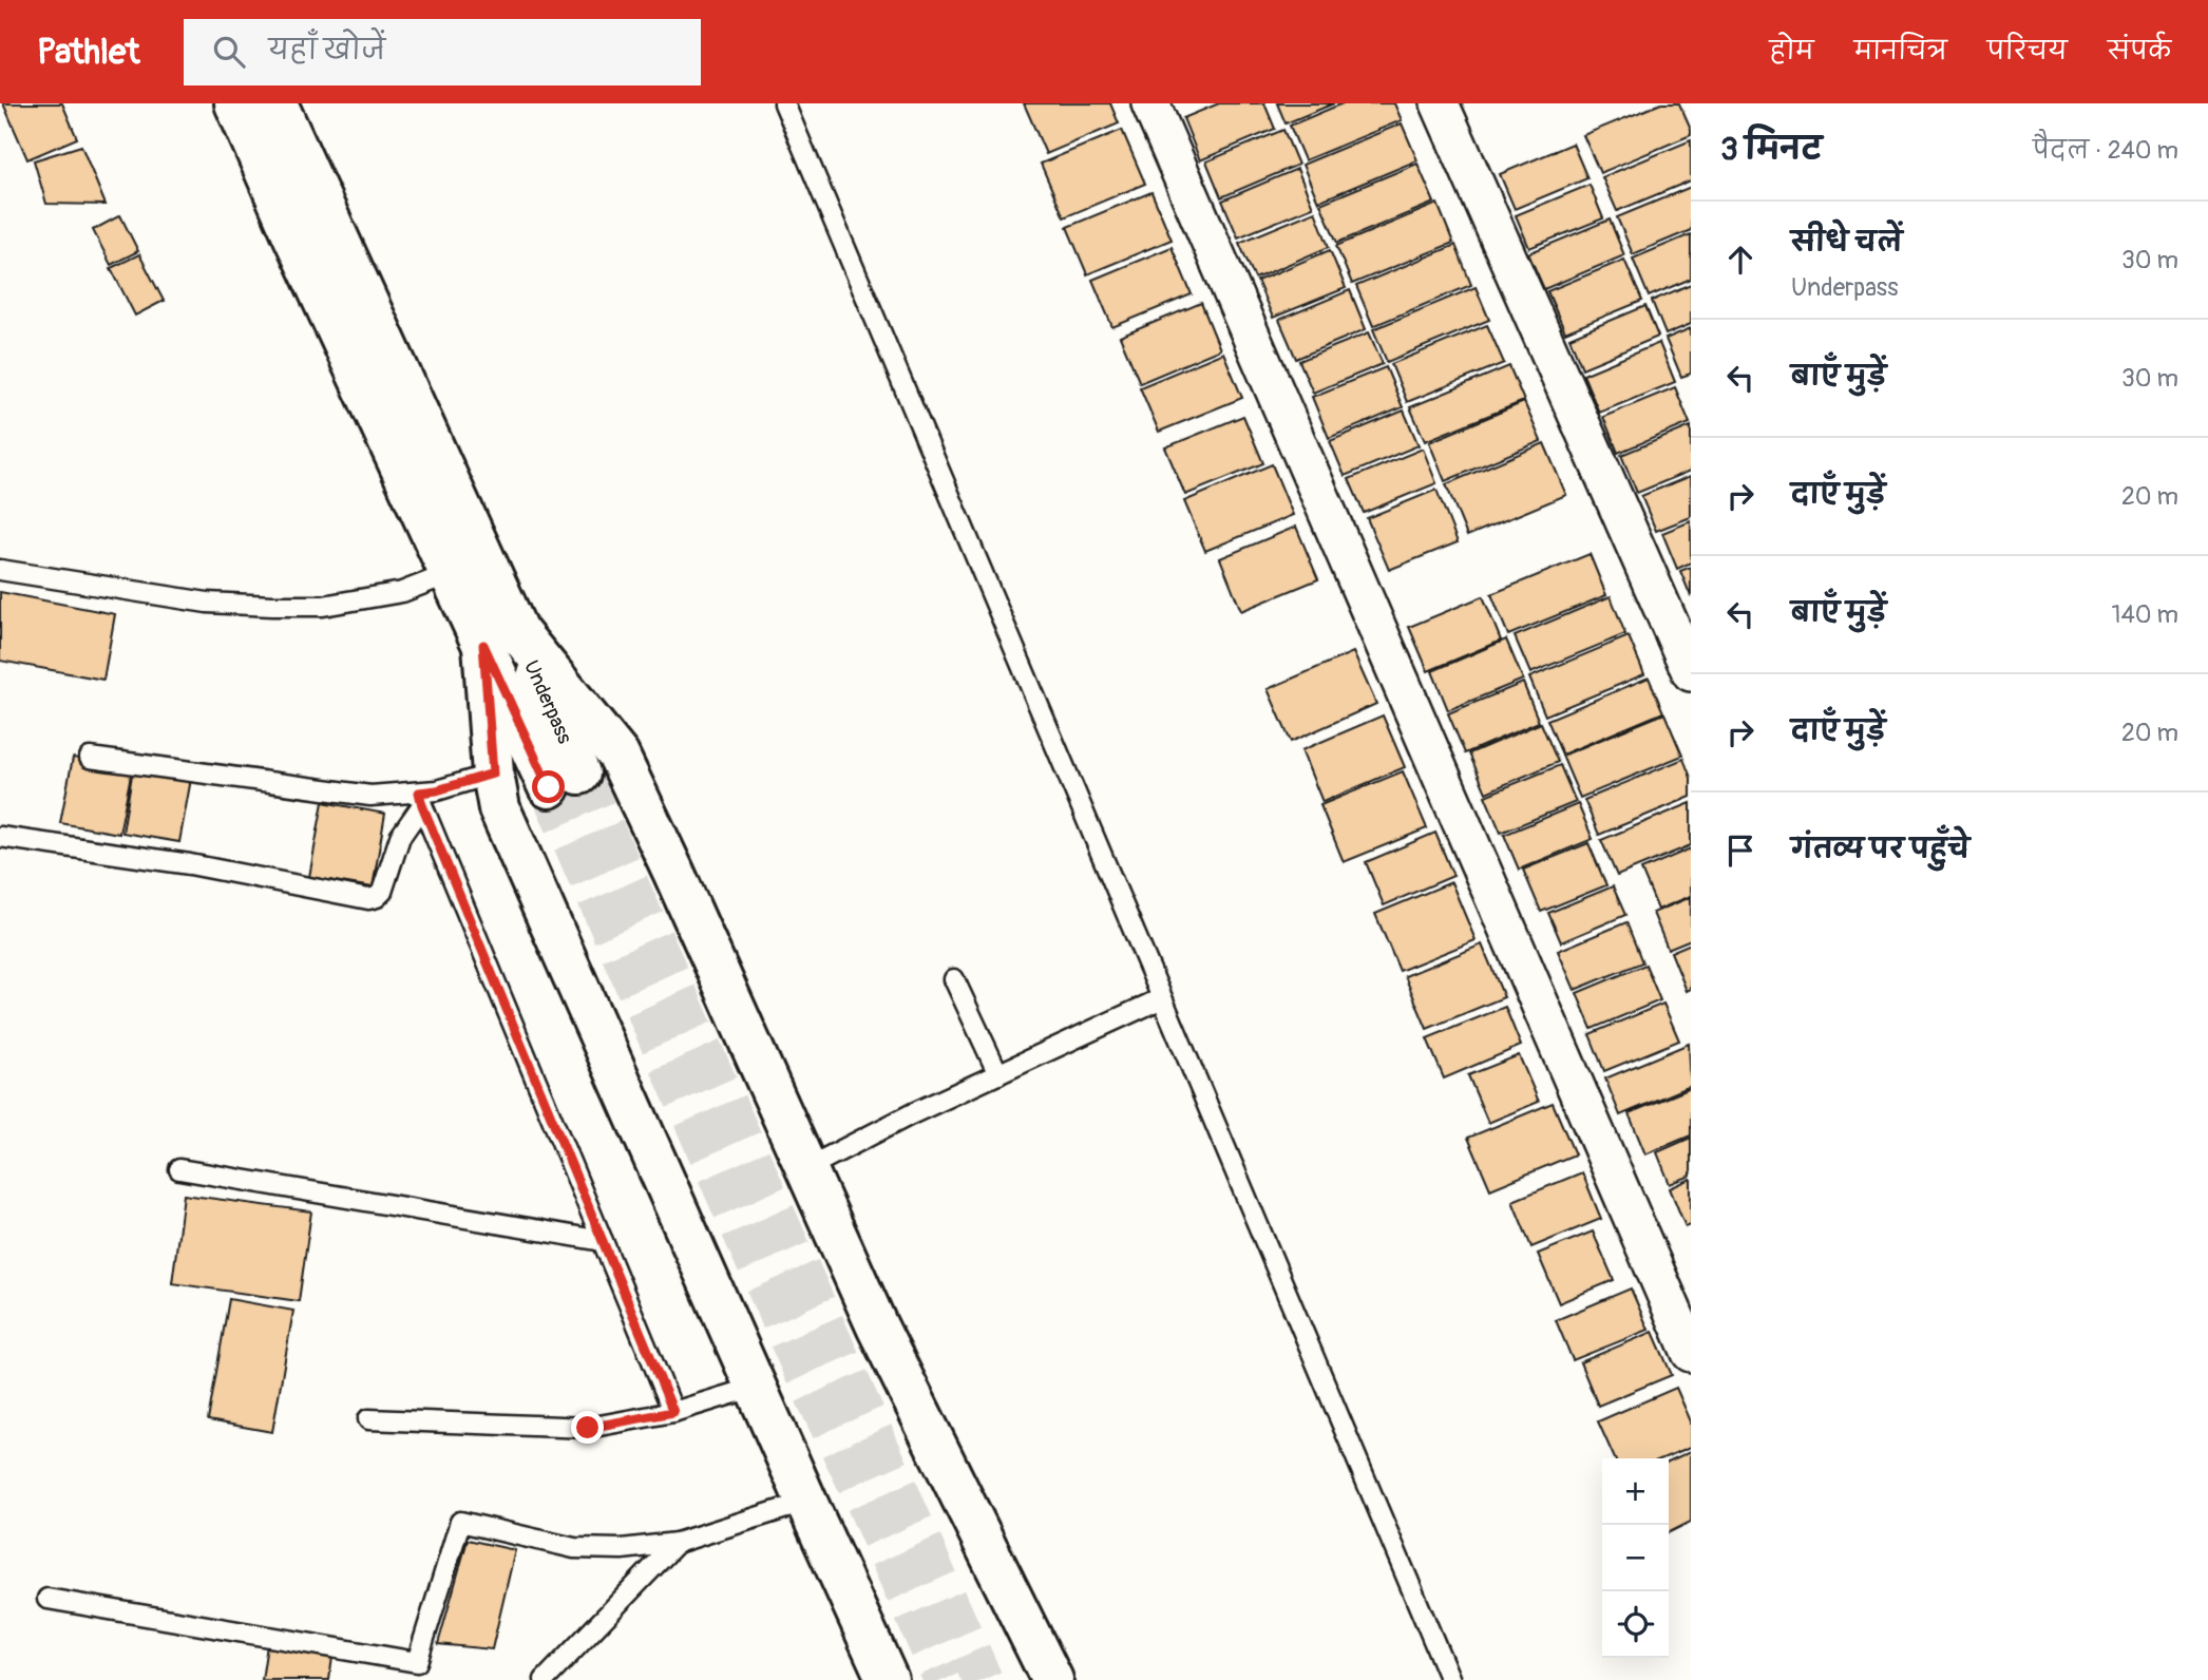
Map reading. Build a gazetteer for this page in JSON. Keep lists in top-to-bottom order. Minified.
{"streets":{"main road":["Underpass"]},"page":{"header":"Pathlet","search":"यहाँ खोजें","nav":["होम","मानचित्र","परिचय","संपर्क"],"heading":["3 मिनट","पैदल · 240 m"],"list":[["सीधे चलें","Underpass","30 m"],["बाएँ मुड़ें","30 m"],["दाएँ मुड़ें","20 m"],["बाएँ मुड़ें","140 m"],["दाएँ मुड़ें","20 m"],"गंतव्य पर पहुँचे"],"map_buttons":["+","−"]}}
